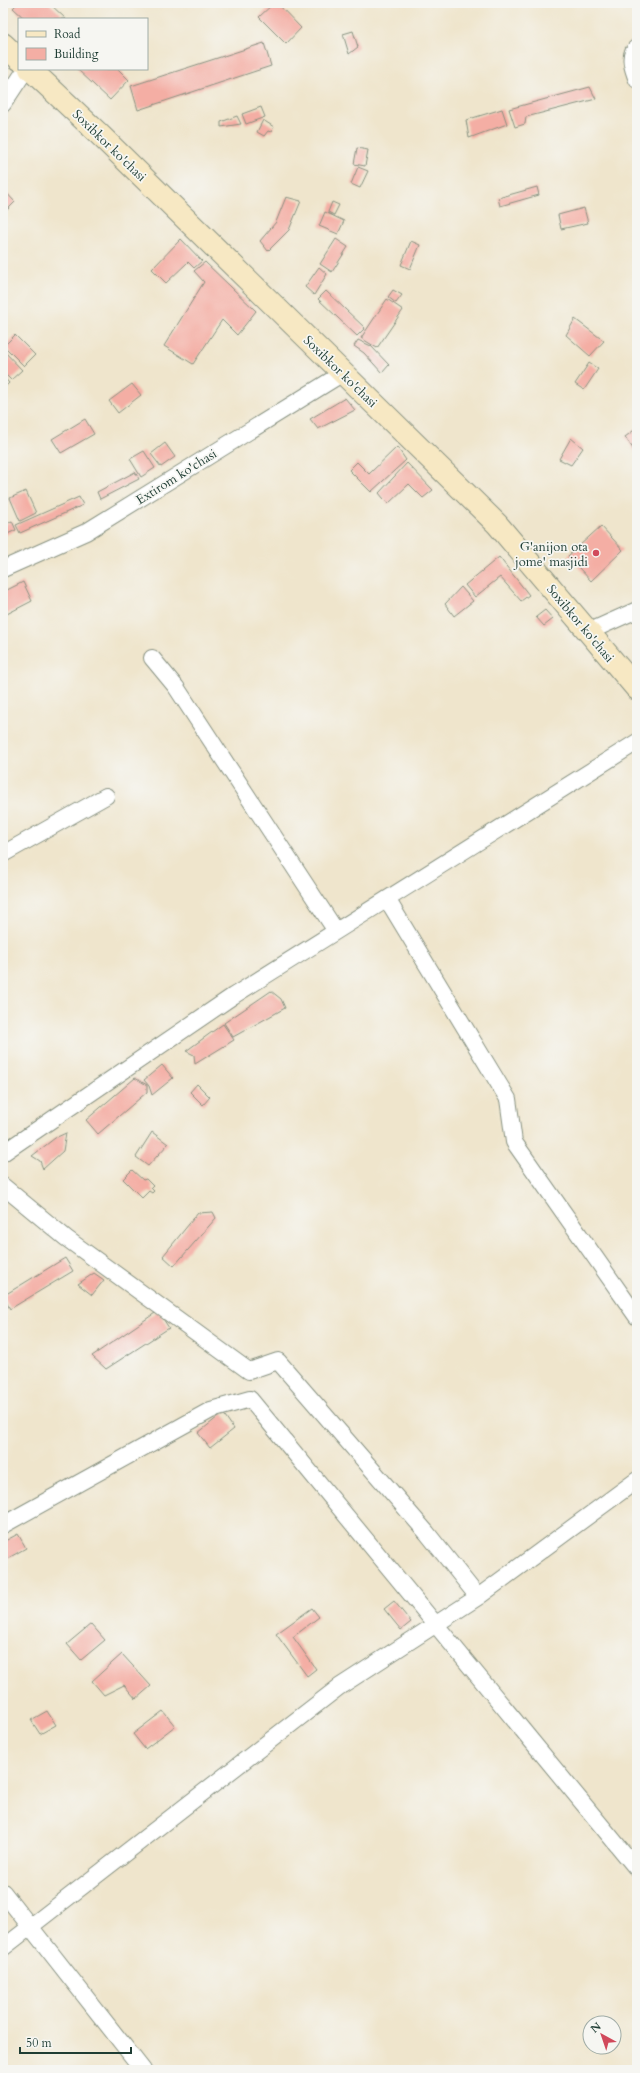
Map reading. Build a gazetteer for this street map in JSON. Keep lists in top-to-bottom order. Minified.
{"streets":{"main road":["Soxibkor ko'chasi"],"street":["Extirom ko'chasi"]},"crossings":[["Soxibkor ko'chasi","Extirom ko'chasi"]],"places":["G'anijon ota jome' masjidi"],"legend":["Road","Building"],"scale_bar":"50 m","north":"top left"}
